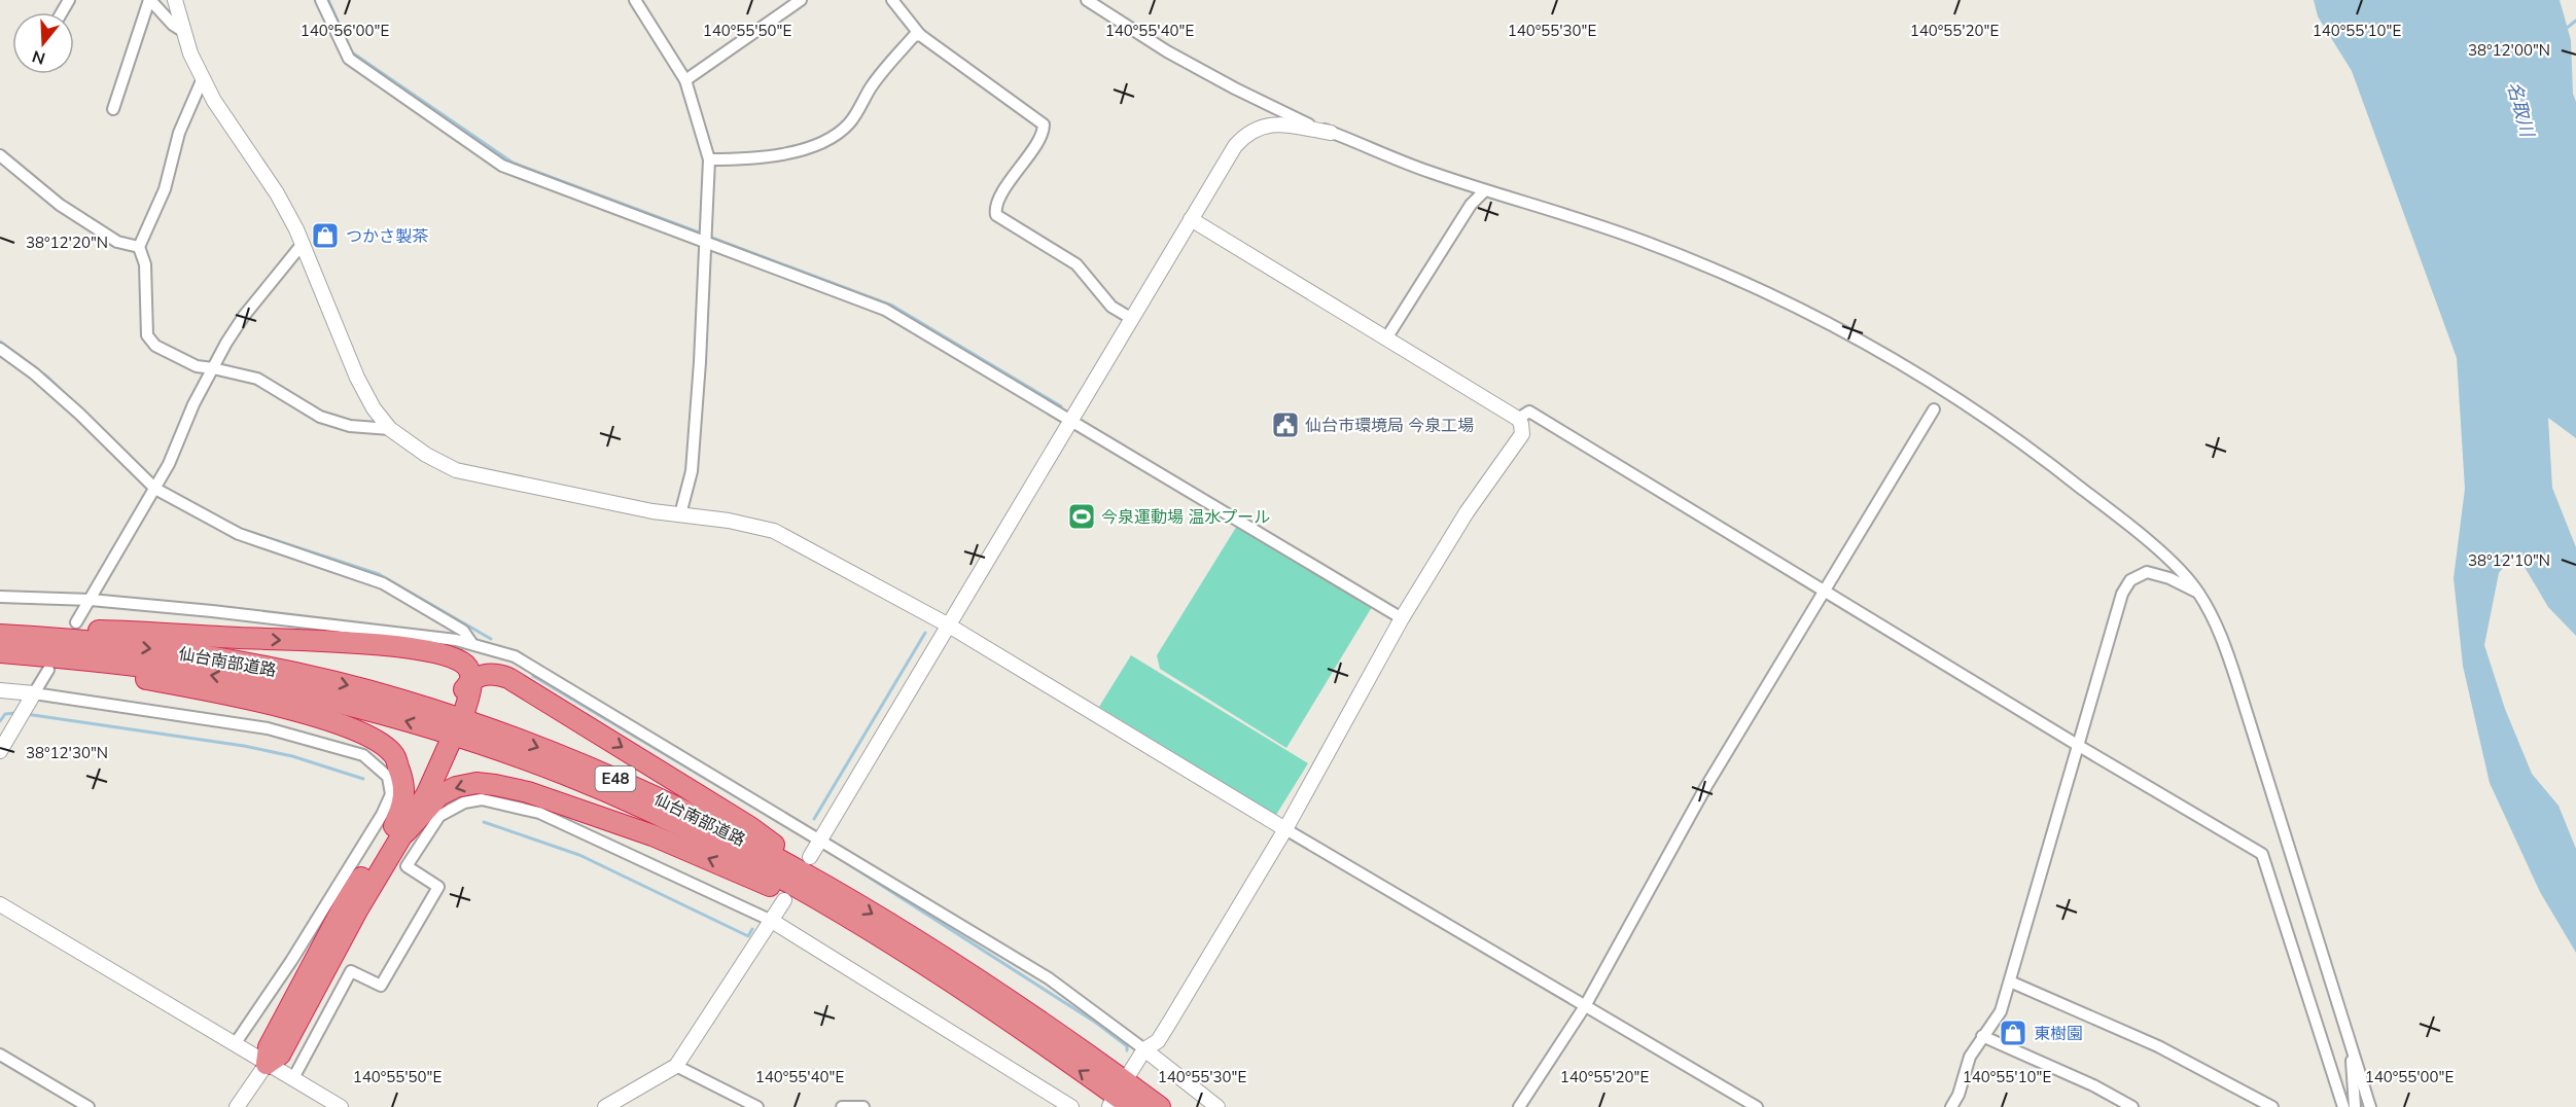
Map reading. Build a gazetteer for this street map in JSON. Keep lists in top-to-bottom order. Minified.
{"streets":{"highway":["仙台南部道路","E48"]},"water":["名取川"],"places":{"shop":["つかさ製茶","東樹園"],"public building":["仙台市環境局 今泉工場"],"sports":["今泉運動場 温水プール"]},"north":"bottom","coordinates":["140°56'00\"E","140°55'50\"E","140°55'40\"E","140°55'30\"E","140°55'20\"E","140°55'10\"E","38°12'00\"N","38°12'20\"N","38°12'10\"N","38°12'30\"N","140°55'00\"E"]}
